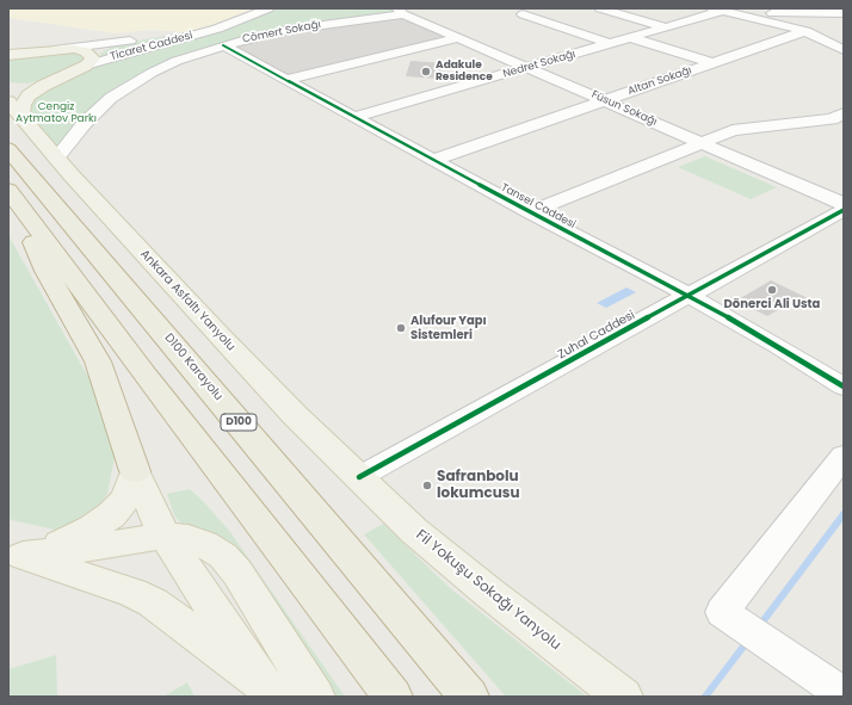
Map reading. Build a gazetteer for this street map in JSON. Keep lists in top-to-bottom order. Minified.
{"streets":{"highway":["D100 Karayolu","D100"],"main road":["Ticaret Caddesi","Ankara Asfaltı Yanyolu","Fil Yokuşu Sokağı Yanyolu"],"street":["Cömert Sokağı","Nedret Sokağı","Altan Sokağı","Füsun Sokağı","Tansel Caddesi","Zuhal Caddesi"]},"crossings":[["Cömert Sokağı","Ticaret Caddesi"],["Cömert Sokağı","Füsun Sokağı"],["Cömert Sokağı","Tansel Caddesi"],["Cömert Sokağı","Ankara Asfaltı Yanyolu"],["Ticaret Caddesi","Tansel Caddesi"],["Ticaret Caddesi","Ankara Asfaltı Yanyolu"],["Nedret Sokağı","Füsun Sokağı"],["Nedret Sokağı","Tansel Caddesi"],["Altan Sokağı","Füsun Sokağı"],["Altan Sokağı","Tansel Caddesi"],["Tansel Caddesi","Zuhal Caddesi"],["Ankara Asfaltı Yanyolu","Zuhal Caddesi"],["Ankara Asfaltı Yanyolu","Fil Yokuşu Sokağı Yanyolu"],["Zuhal Caddesi","Fil Yokuşu Sokağı Yanyolu"]],"parks":["Cengiz Aytmatov Parkı"],"places":["Adakule Residence","Dönerci Ali Usta","Alufour Yapı Sistemleri","Safranbolu lokumcusu"]}
